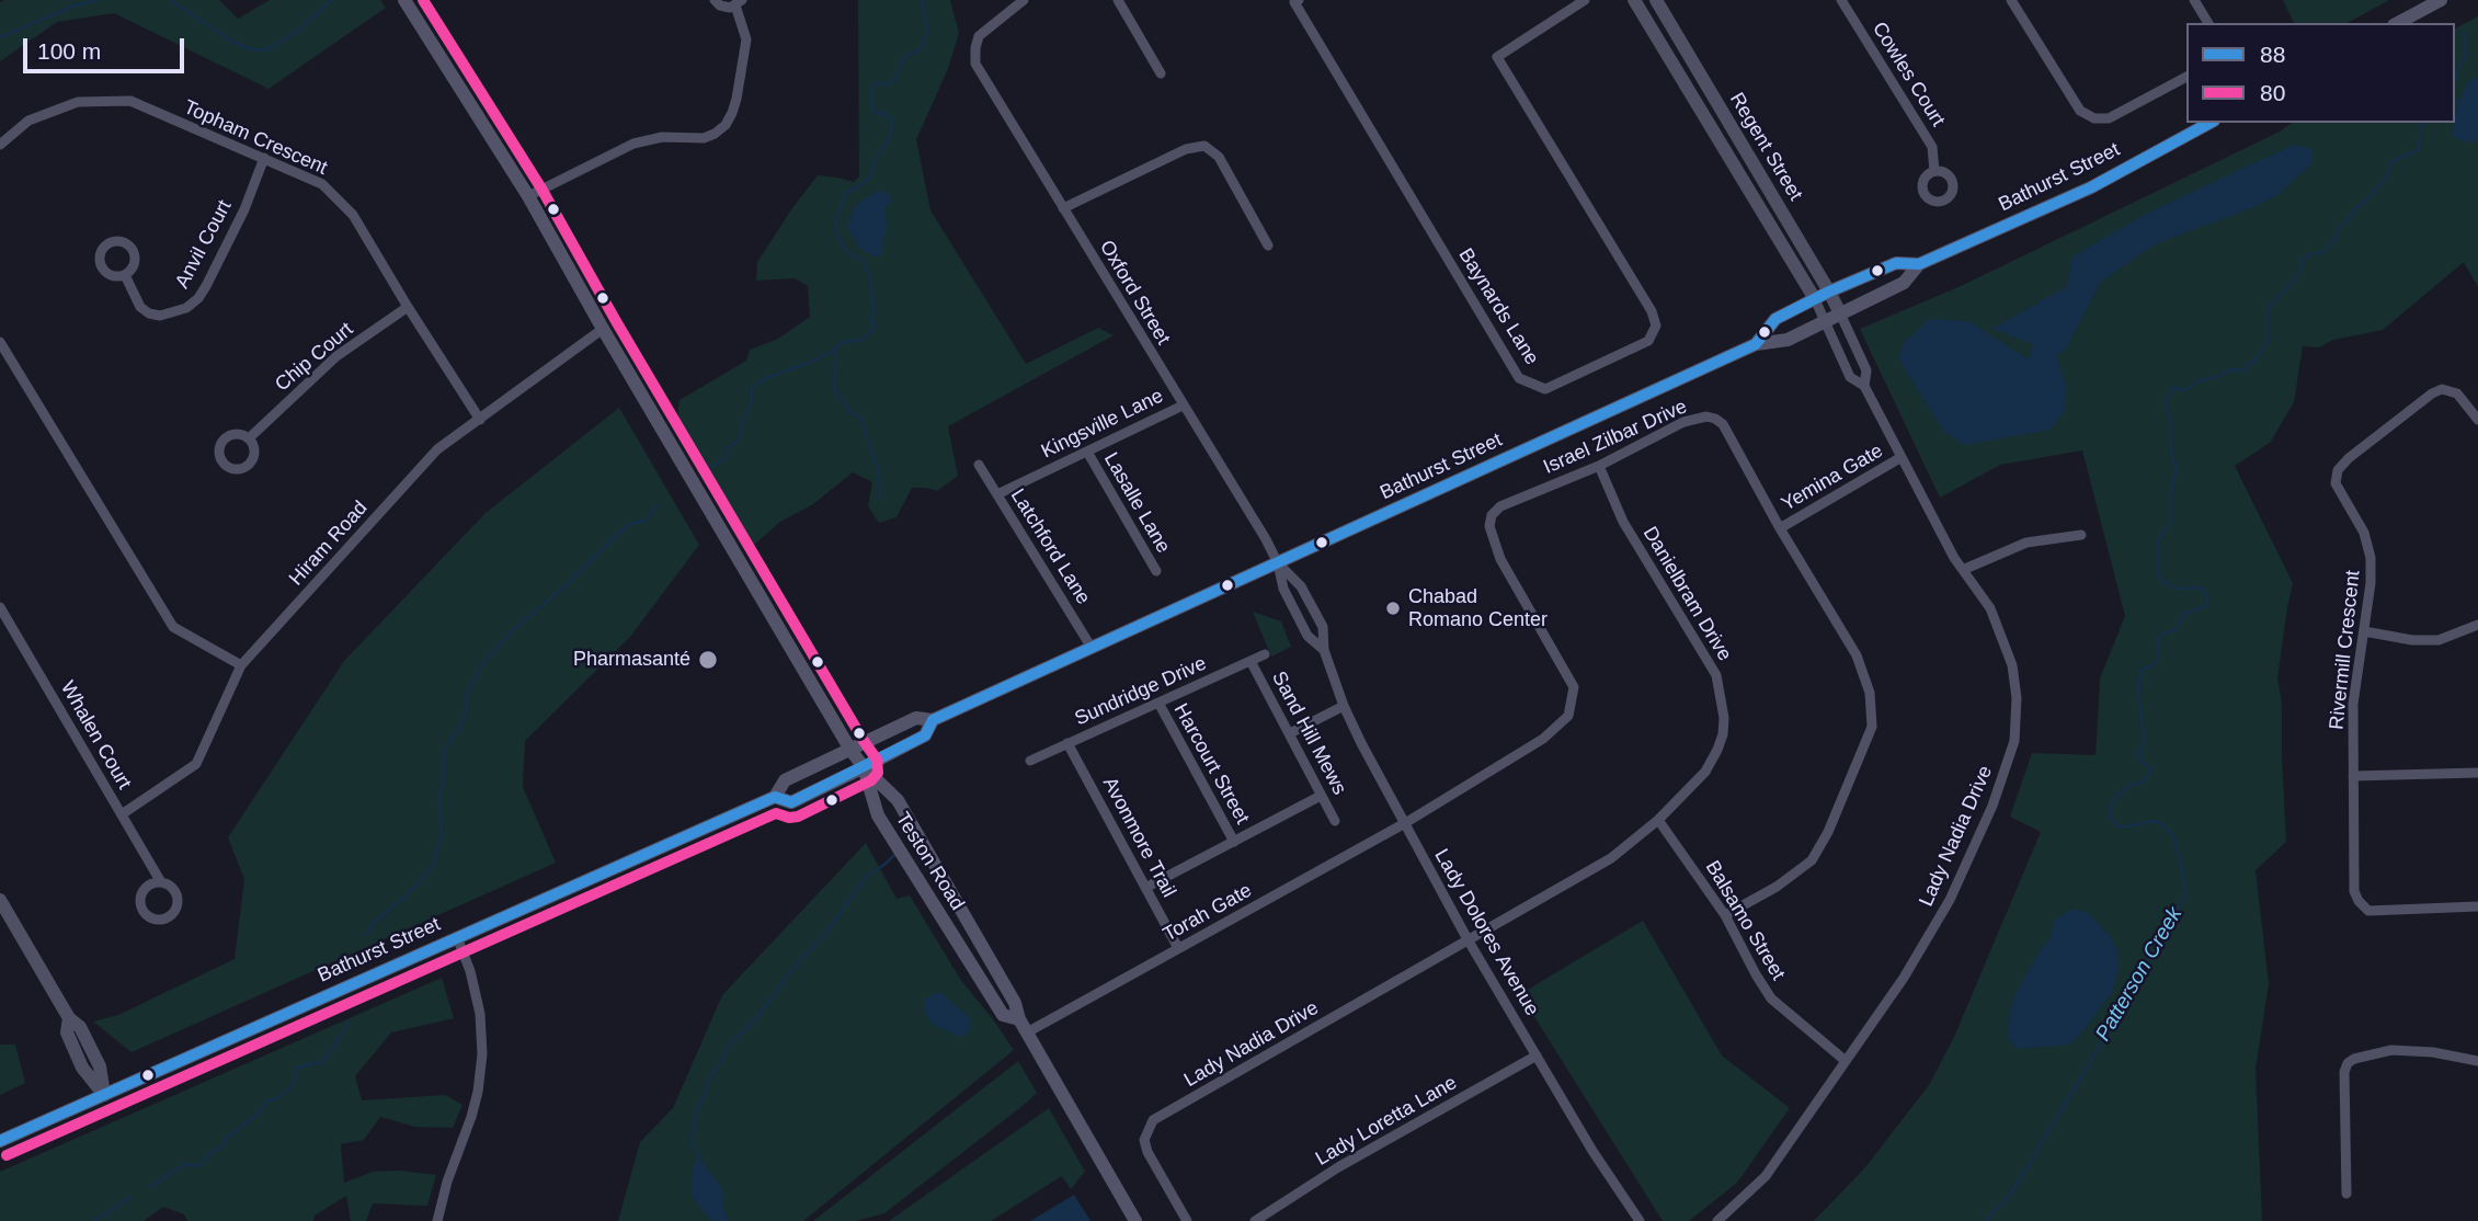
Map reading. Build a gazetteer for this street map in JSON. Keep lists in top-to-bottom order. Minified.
{"streets":{"main road":["Bathurst Street","Teston Road"],"street":["Cowles Court","Topham Crescent","Regent Street","Anvil Court","Oxford Street","Baynards Lane","Chip Court","Kingsville Lane","Israel Zilbar Drive","Yemina Gate","Lasalle Lane","Hiram Road","Latchford Lane","Danielbram Drive","Rivermill Crescent","Sundridge Drive","Sand Hill Mews","Whalen Court","Harcourt Street","Lady Nadia Drive","Avonmore Trail","Torah Gate","Balsamo Street","Lady Dolores Avenue","Lady Loretta Lane"]},"crossings":[["Topham Crescent","Anvil Court"],["Topham Crescent","Chip Court"],["Topham Crescent","Hiram Road"],["Regent Street","Bathurst Street"],["Regent Street","Lady Nadia Drive"],["Bathurst Street","Oxford Street"],["Bathurst Street","Latchford Lane"],["Bathurst Street","Lady Nadia Drive"],["Bathurst Street","Teston Road"],["Bathurst Street","Lady Dolores Avenue"],["Oxford Street","Kingsville Lane"],["Oxford Street","Lady Dolores Avenue"],["Kingsville Lane","Lasalle Lane"],["Kingsville Lane","Latchford Lane"],["Israel Zilbar Drive","Yemina Gate"],["Israel Zilbar Drive","Danielbram Drive"],["Israel Zilbar Drive","Torah Gate"],["Israel Zilbar Drive","Balsamo Street"],["Israel Zilbar Drive","Lady Dolores Avenue"],["Yemina Gate","Lady Nadia Drive"],["Hiram Road","Whalen Court"],["Danielbram Drive","Lady Nadia Drive"],["Danielbram Drive","Balsamo Street"],["Danielbram Drive","Lady Dolores Avenue"],["Sundridge Drive","Sand Hill Mews"],["Sundridge Drive","Harcourt Street"],["Sundridge Drive","Avonmore Trail"],["Lady Nadia Drive","Balsamo Street"],["Lady Nadia Drive","Lady Dolores Avenue"],["Avonmore Trail","Torah Gate"],["Teston Road","Torah Gate"],["Torah Gate","Lady Dolores Avenue"],["Lady Dolores Avenue","Lady Loretta Lane"]],"water":["Patterson Creek"],"places":["Chabad Romano Center","Pharmasanté"],"lines":["transit line 80","transit line 88"],"legend":["88","80"],"scale_bar":"100 m"}
